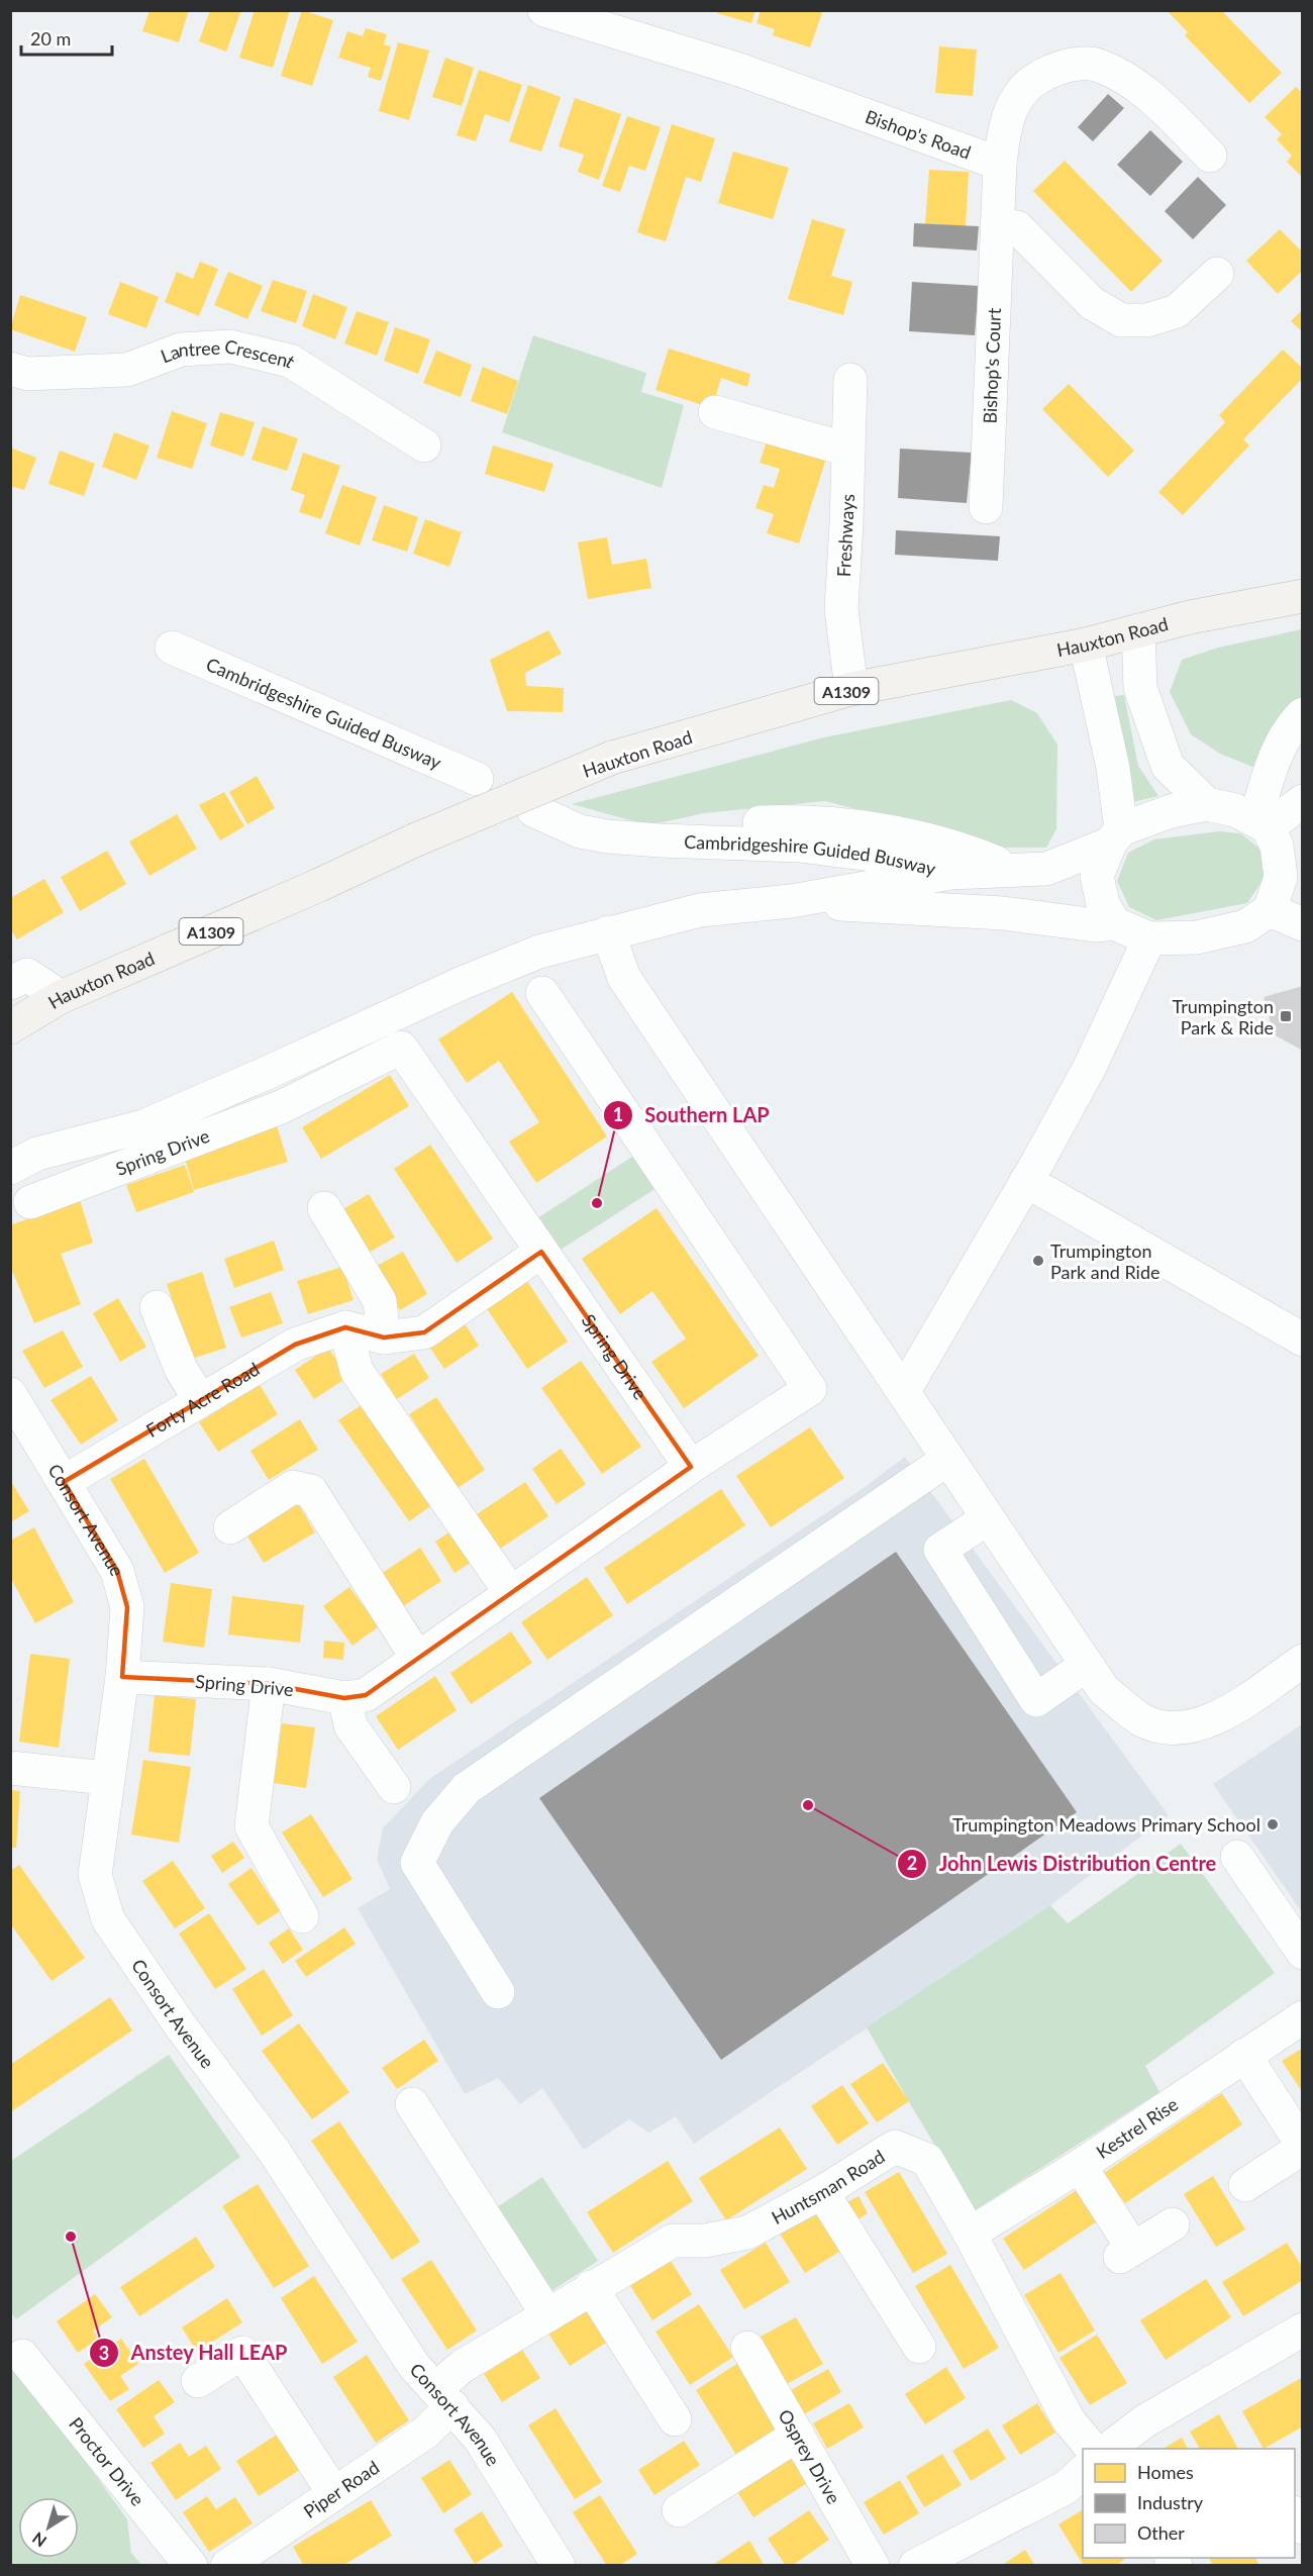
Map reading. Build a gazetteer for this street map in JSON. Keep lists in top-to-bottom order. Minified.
{"streets":{"main road":["Hauxton Road","A1309"],"street":["Bishop's Road","Lantree Crescent","Bishop's Court","Freshways","Cambridgeshire Guided Busway","Spring Drive","Forty Acre Road","Consort Avenue","Kestrel Rise","Huntsman Road","Osprey Drive","Proctor Drive","Piper Road"]},"crossings":[["Bishop's Road","Bishop's Court"],["Freshways","Hauxton Road"],["Spring Drive","Consort Avenue"],["Forty Acre Road","Consort Avenue"],["Consort Avenue","Huntsman Road"],["Consort Avenue","Piper Road"],["Kestrel Rise","Huntsman Road"],["Huntsman Road","Piper Road"]],"places":{"transit":["Trumpington Park & Ride"],"other":["Southern LAP","Trumpington Park and Ride","John Lewis Distribution Centre","Trumpington Meadows Primary School","Anstey Hall LEAP"]},"legend":["Homes","Industry","Other"],"scale_bar":"20 m","north":"bottom left"}
